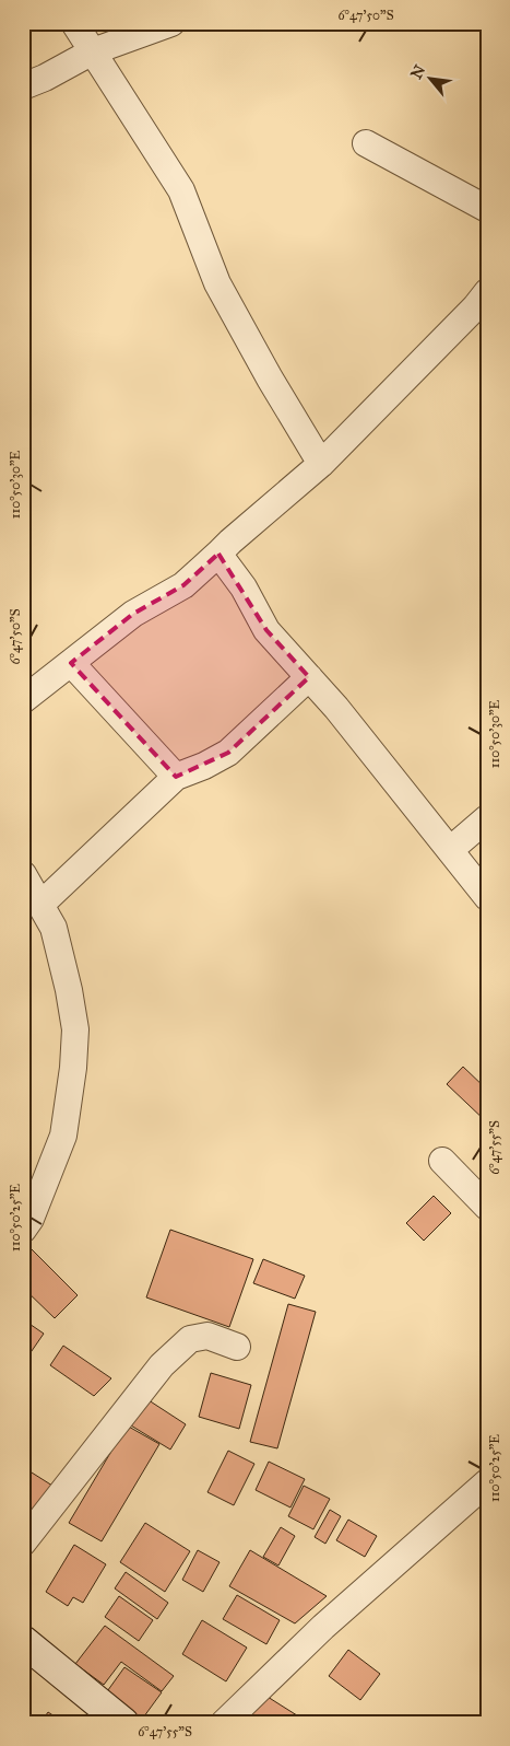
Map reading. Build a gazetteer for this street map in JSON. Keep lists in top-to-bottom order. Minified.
{"north":"top left","coordinates":["6°47'50\"S","110°50'30\"E","6°47'55\"S","110°50'25\"E"]}
